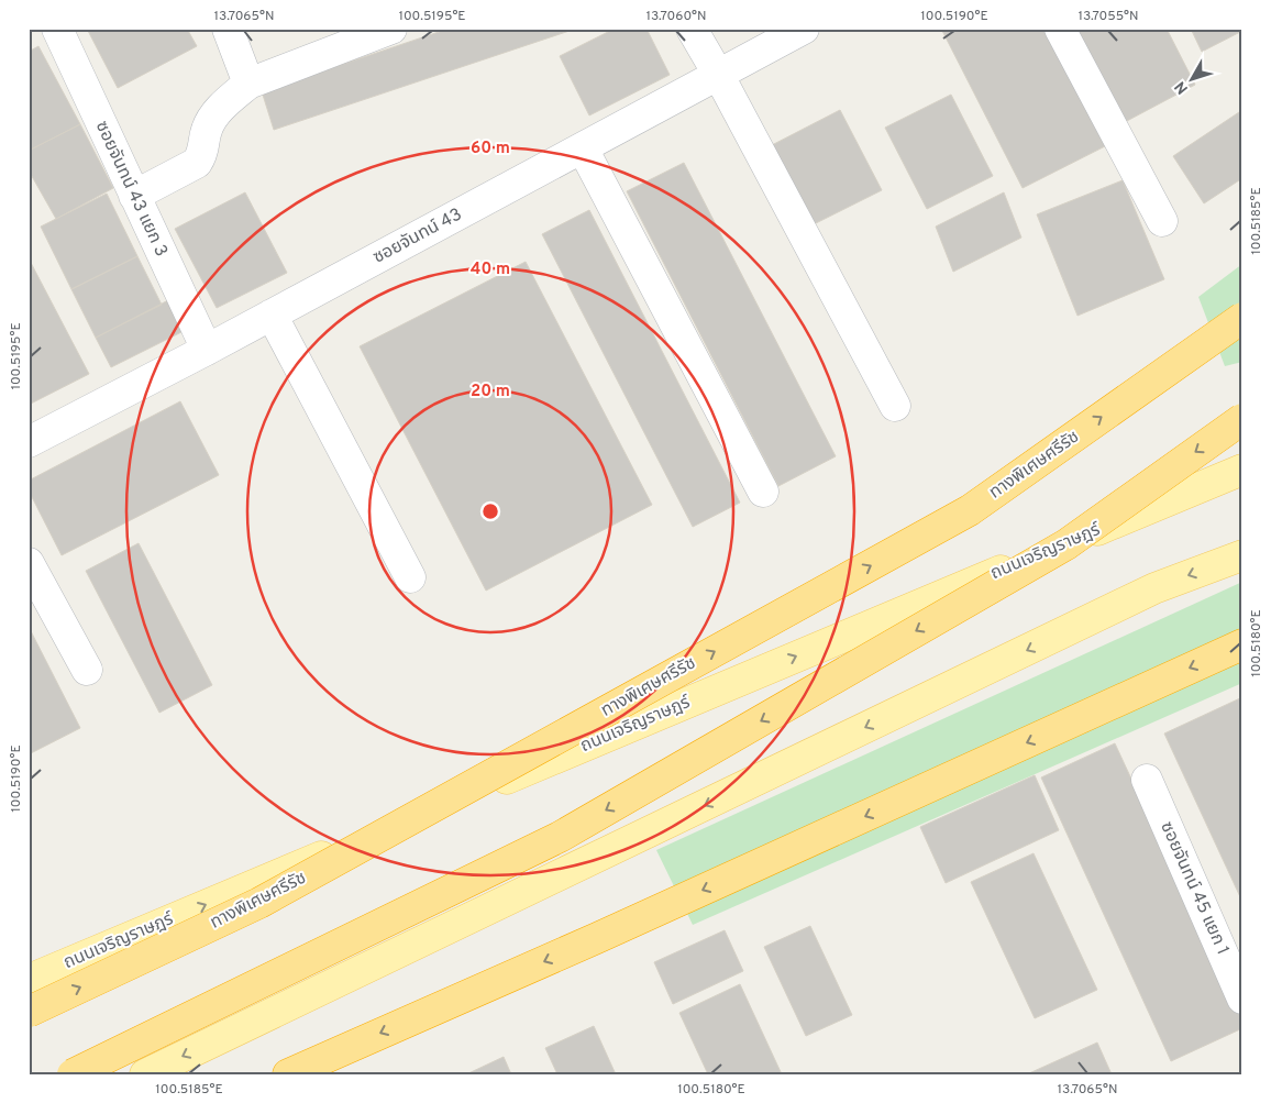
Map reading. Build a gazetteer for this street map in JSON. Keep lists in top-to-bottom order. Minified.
{"streets":{"highway":["ทางพิเศษศรีรัช"],"main road":["ถนนเจริญราษฎร์"],"street":["ซอยจันทน์ 43 แยก 3","ซอยจันทน์ 43","ซอยจันทน์ 45 แยก 1"]},"crossings":[["ซอยจันทน์ 43 แยก 3","ซอยจันทน์ 43"]],"north":"bottom left","coordinates":["13.7065°N","100.5195°E","13.7060°N","100.5190°E","13.7055°N","100.5185°E","100.5180°E"],"rings":["60 m","40 m","20 m"]}
